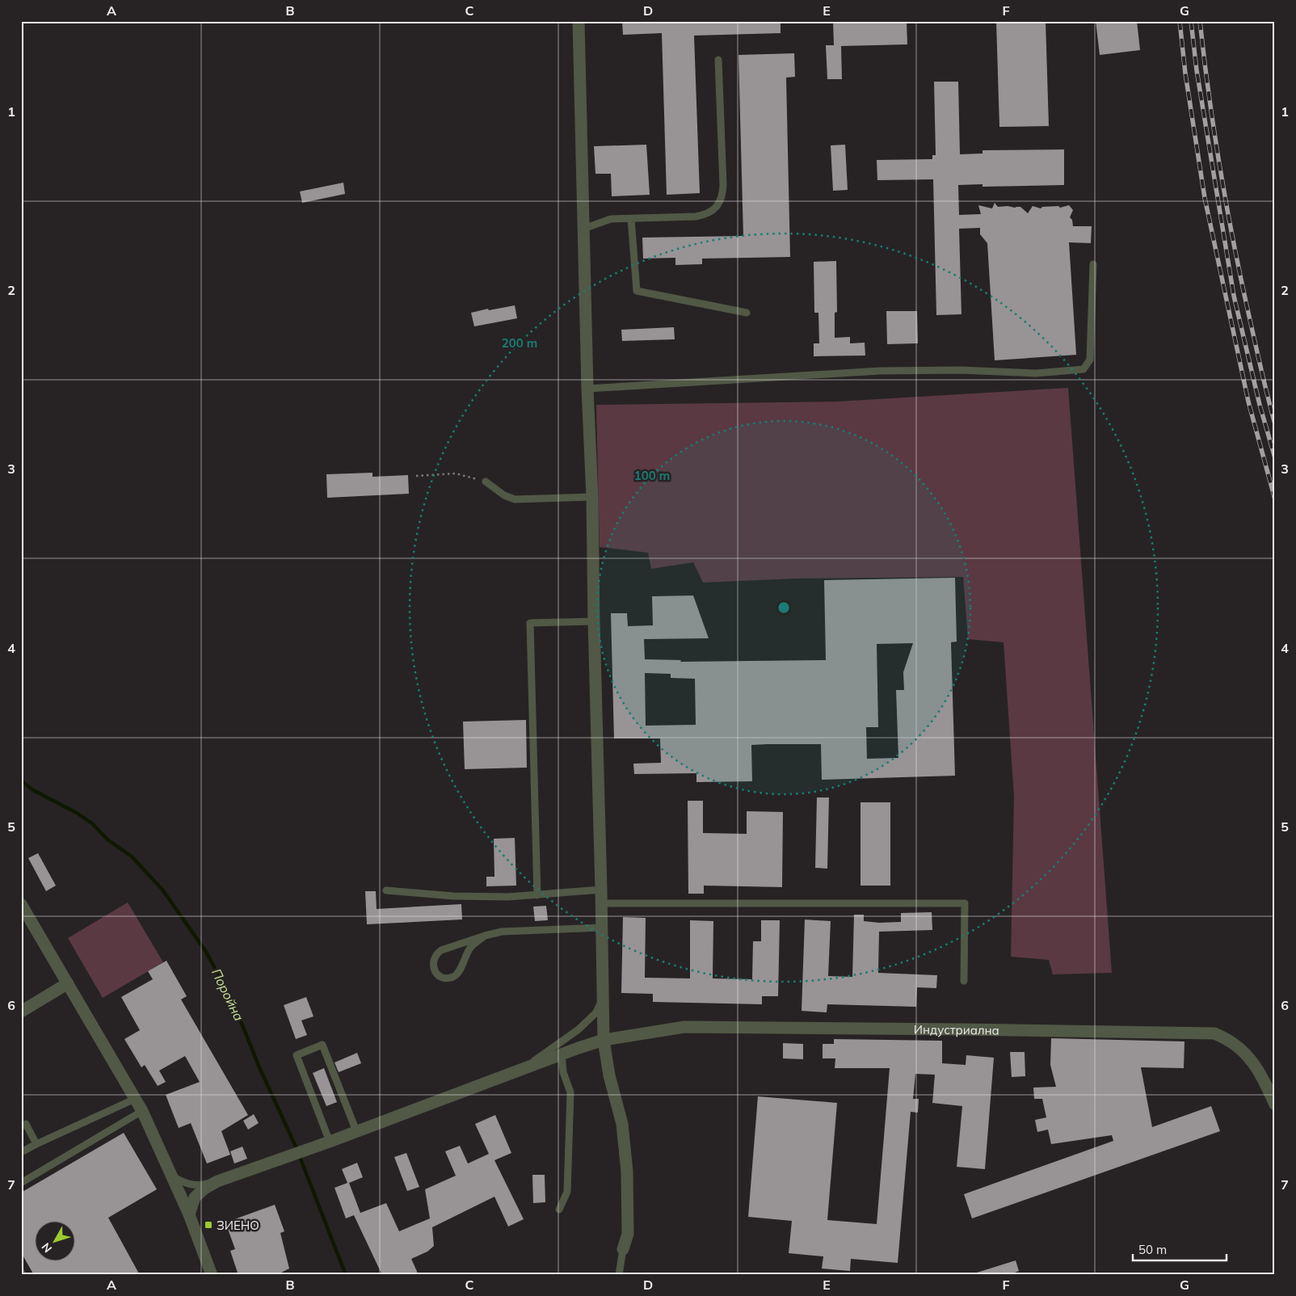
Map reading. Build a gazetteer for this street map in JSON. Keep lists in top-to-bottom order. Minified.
{"streets":{"street":["Индустриална"]},"water":["Поройна"],"places":{"transit":["ЗИЕНО"]},"scale_bar":"50 m","north":"bottom left","grid":{"columns":["A","B","C","D","E","F","G"],"rows":["1","2","3","4","5","6","7"]},"rings":["200 m","100 m"]}
